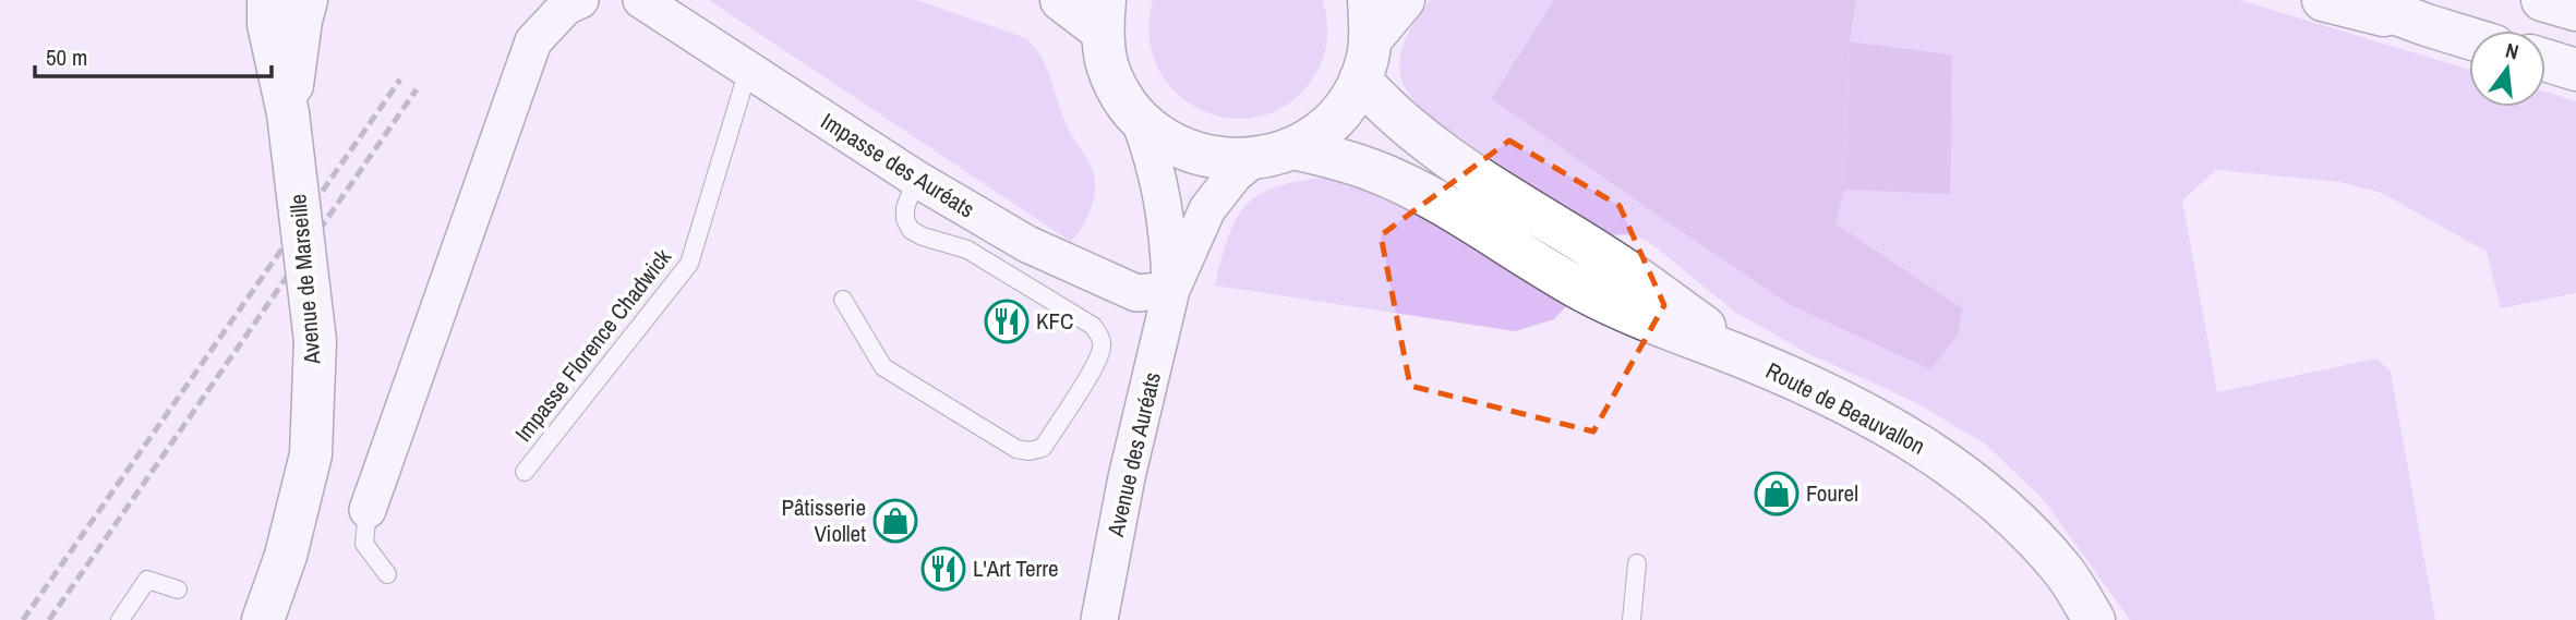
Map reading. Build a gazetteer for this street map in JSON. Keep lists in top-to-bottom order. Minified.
{"streets":{"main road":["Avenue de Marseille","Route de Beauvallon"],"street":["Impasse des Auréats","Avenue des Auréats"],"lane":["Impasse Florence Chadwick"]},"crossings":[["Impasse des Auréats","Impasse Florence Chadwick"],["Impasse des Auréats","Avenue des Auréats"]],"places":{"restaurant":["KFC","L'Art Terre"],"shop":["Fourel","Pâtisserie Viollet"]},"scale_bar":"50 m","north":"top"}
